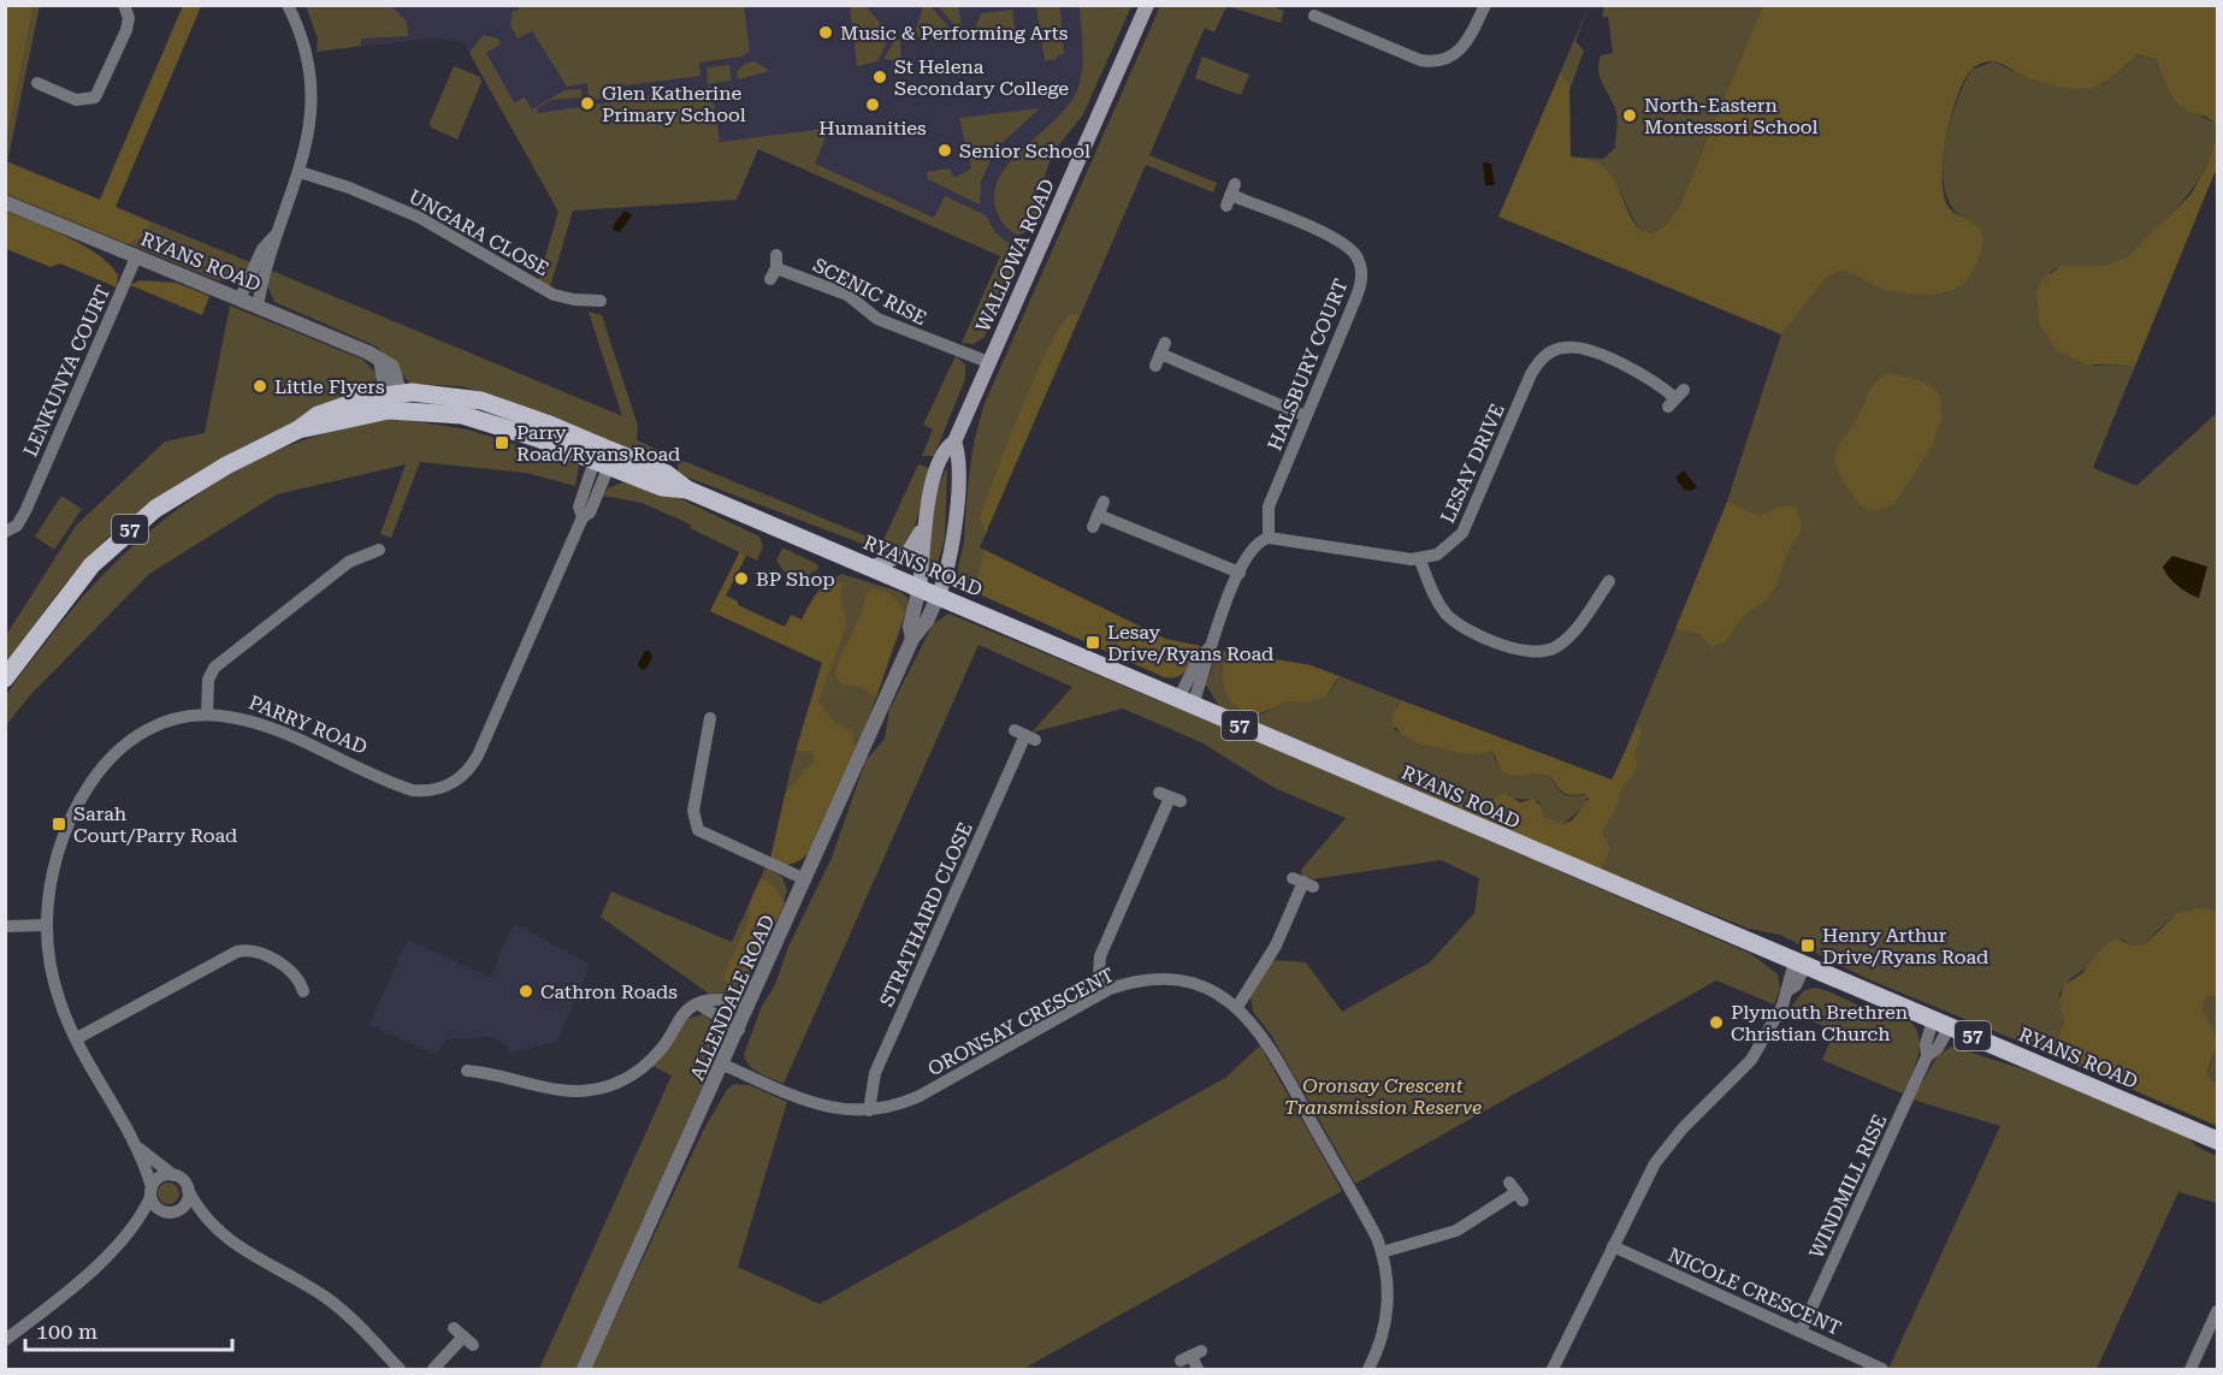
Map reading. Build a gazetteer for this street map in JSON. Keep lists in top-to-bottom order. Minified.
{"streets":{"main road":["WALLOWA ROAD","RYANS ROAD","57"],"street":["UNGARA CLOSE","SCENIC RISE","HALSBURY COURT","LENKUNYA COURT","LESAY DRIVE","PARRY ROAD","STRATHAIRD CLOSE","ALLENDALE ROAD","ORONSAY CRESCENT","WINDMILL RISE","NICOLE CRESCENT"]},"crossings":[["WALLOWA ROAD","RYANS ROAD"],["WALLOWA ROAD","SCENIC RISE"],["WALLOWA ROAD","ALLENDALE ROAD"],["RYANS ROAD","LENKUNYA COURT"],["RYANS ROAD","57"],["RYANS ROAD","PARRY ROAD"],["RYANS ROAD","ALLENDALE ROAD"],["RYANS ROAD","WINDMILL RISE"],["STRATHAIRD CLOSE","ORONSAY CRESCENT"],["ALLENDALE ROAD","ORONSAY CRESCENT"],["WINDMILL RISE","NICOLE CRESCENT"]],"parks":["Oronsay Crescent Transmission Reserve"],"places":{"other":["Music & Performing Arts","St Helena Secondary College","Glen Katherine Primary School","Humanities","North-Eastern Montessori School","Senior School","Little Flyers","BP Shop","Cathron Roads","Plymouth Brethren Christian Church"],"transit":["Parry Road/Ryans Road","Lesay Drive/Ryans Road","Sarah Court/Parry Road","Henry Arthur Drive/Ryans Road"]},"scale_bar":"100 m"}
